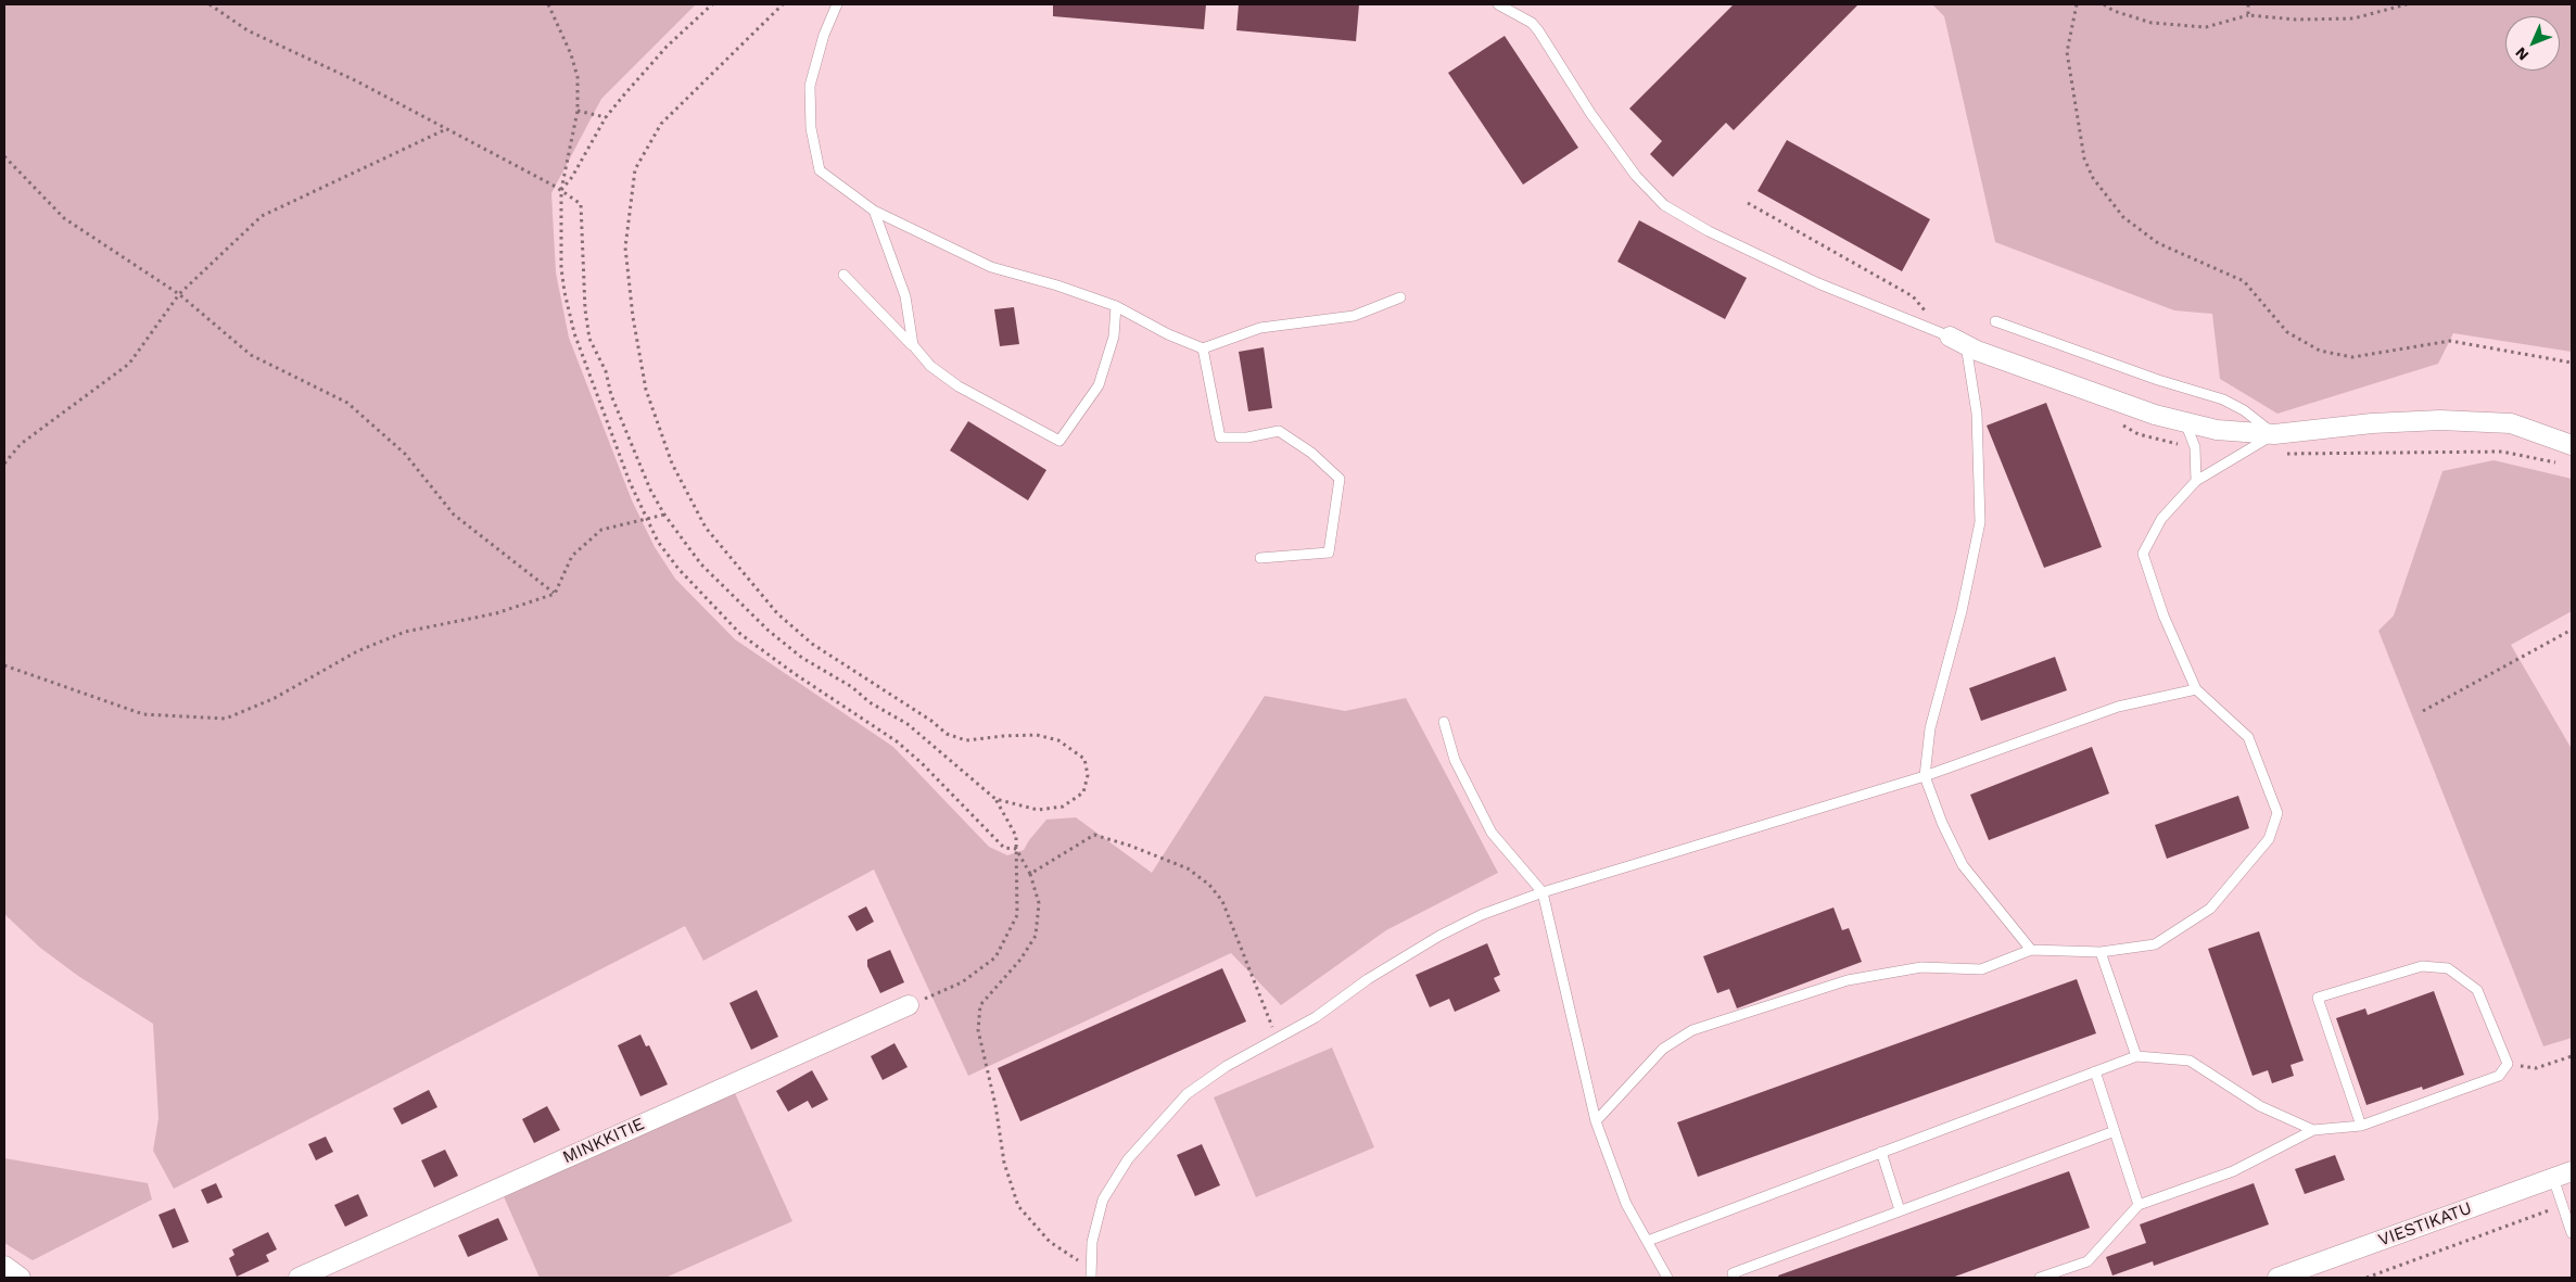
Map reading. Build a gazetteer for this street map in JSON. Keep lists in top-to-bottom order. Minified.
{"streets":{"street":["MINKKITIE","VIESTIKATU"]},"north":"bottom left"}
